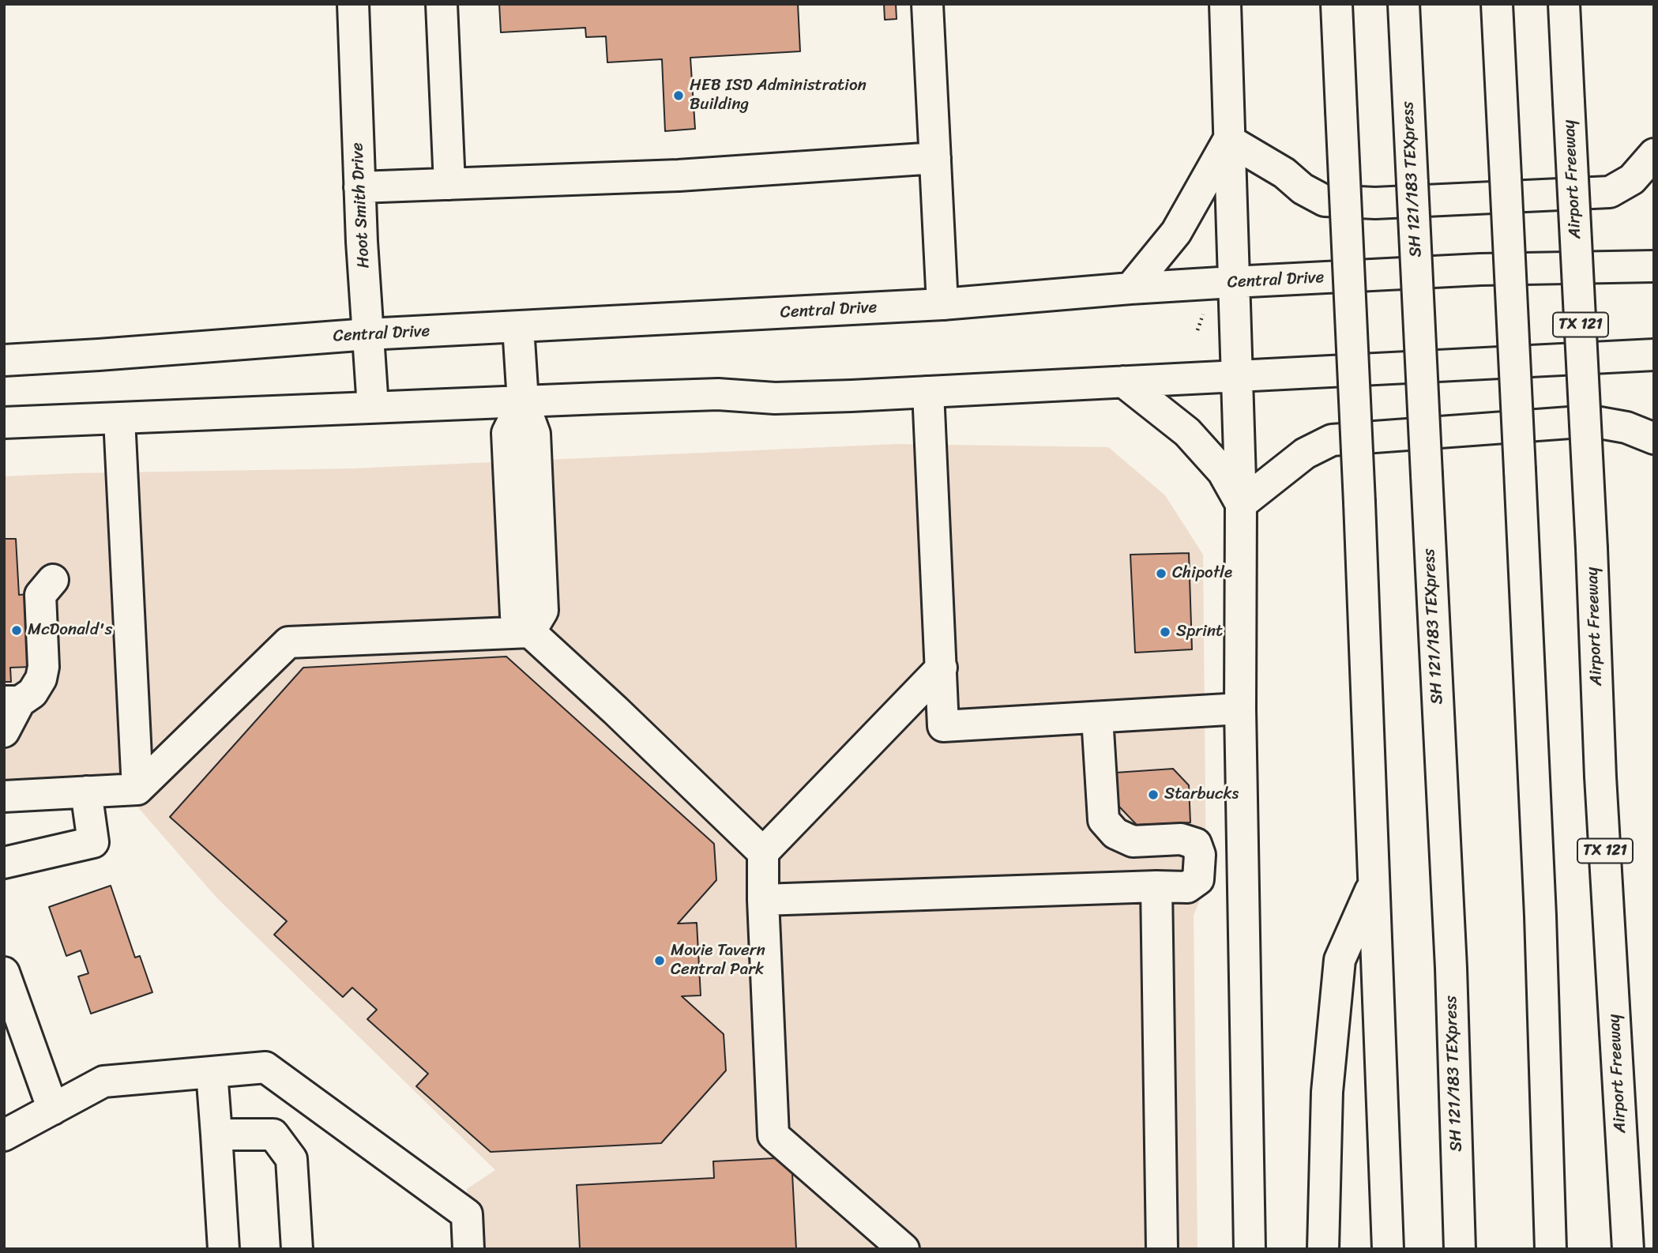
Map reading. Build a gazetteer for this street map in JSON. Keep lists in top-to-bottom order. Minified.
{"streets":{"main road":["SH 121/183 TEXpress","Airport Freeway","Hoot Smith Drive","Central Drive","TX 121"]},"crossings":[["Hoot Smith Drive","Central Drive"]],"places":["HEB ISD Administration Building","Chipotle","McDonald's","Sprint","Starbucks","Movie Tavern Central Park"]}
